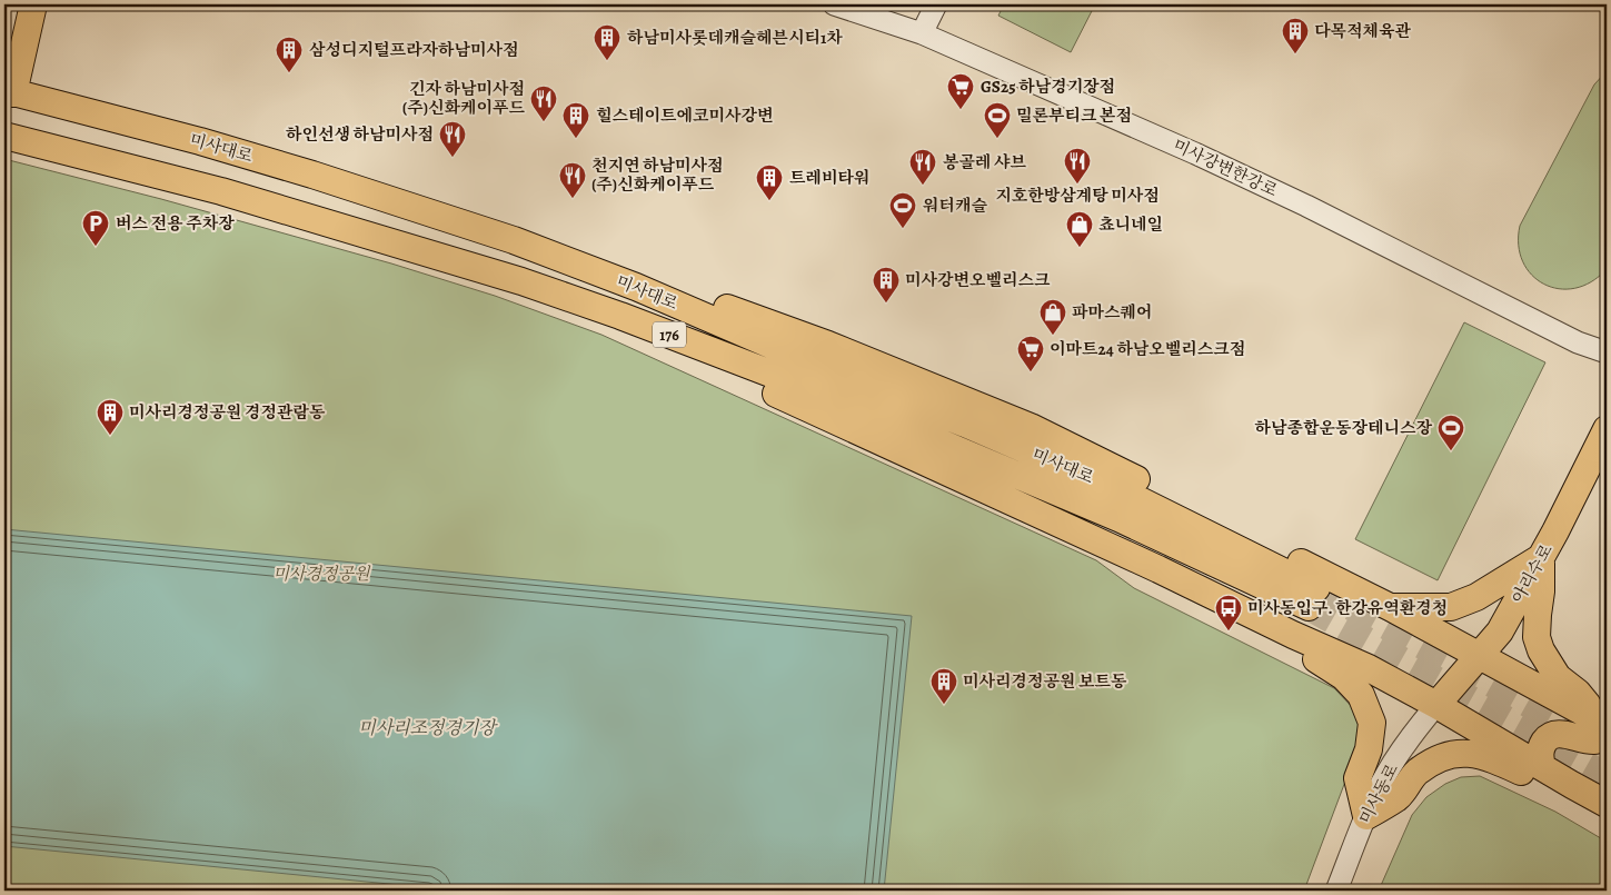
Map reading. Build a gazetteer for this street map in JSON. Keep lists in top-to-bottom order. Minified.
{"streets":{"main road":["미사대로","176","아리수로"],"street":["미사강변한강로","미사동로"]},"crossings":[["아리수로","미사동로"]],"water":["미사리조정경기장"],"parks":["미사경정공원"],"places":{"building":["다목적체육관","하남미사롯데캐슬헤븐시티1차","삼성디지털프라자하남미사점","힐스테이트에코미사강변","트레비타워","미사강변오벨리스크","미사리경정공원 경정관람동","미사리경정공원 보트동"],"supermarket":["GS25 하남경기장점","이마트24 하남오벨리스크점"],"restaurant":["긴자 하남미사점 (주)신화케이푸드","하인선생 하남미사점","지호한방삼계탕 미사점","봉골레 샤브","천지연 하남미사점 (주)신화케이푸드"],"sports":["밀론부티크 본점","워터캐슬","하남종합운동장테니스장"],"parking":["버스 전용 주차장"],"shop":["쵸니네일","파마스퀘어"],"bus stop":["미사동입구. 한강유역환경청"]}}
